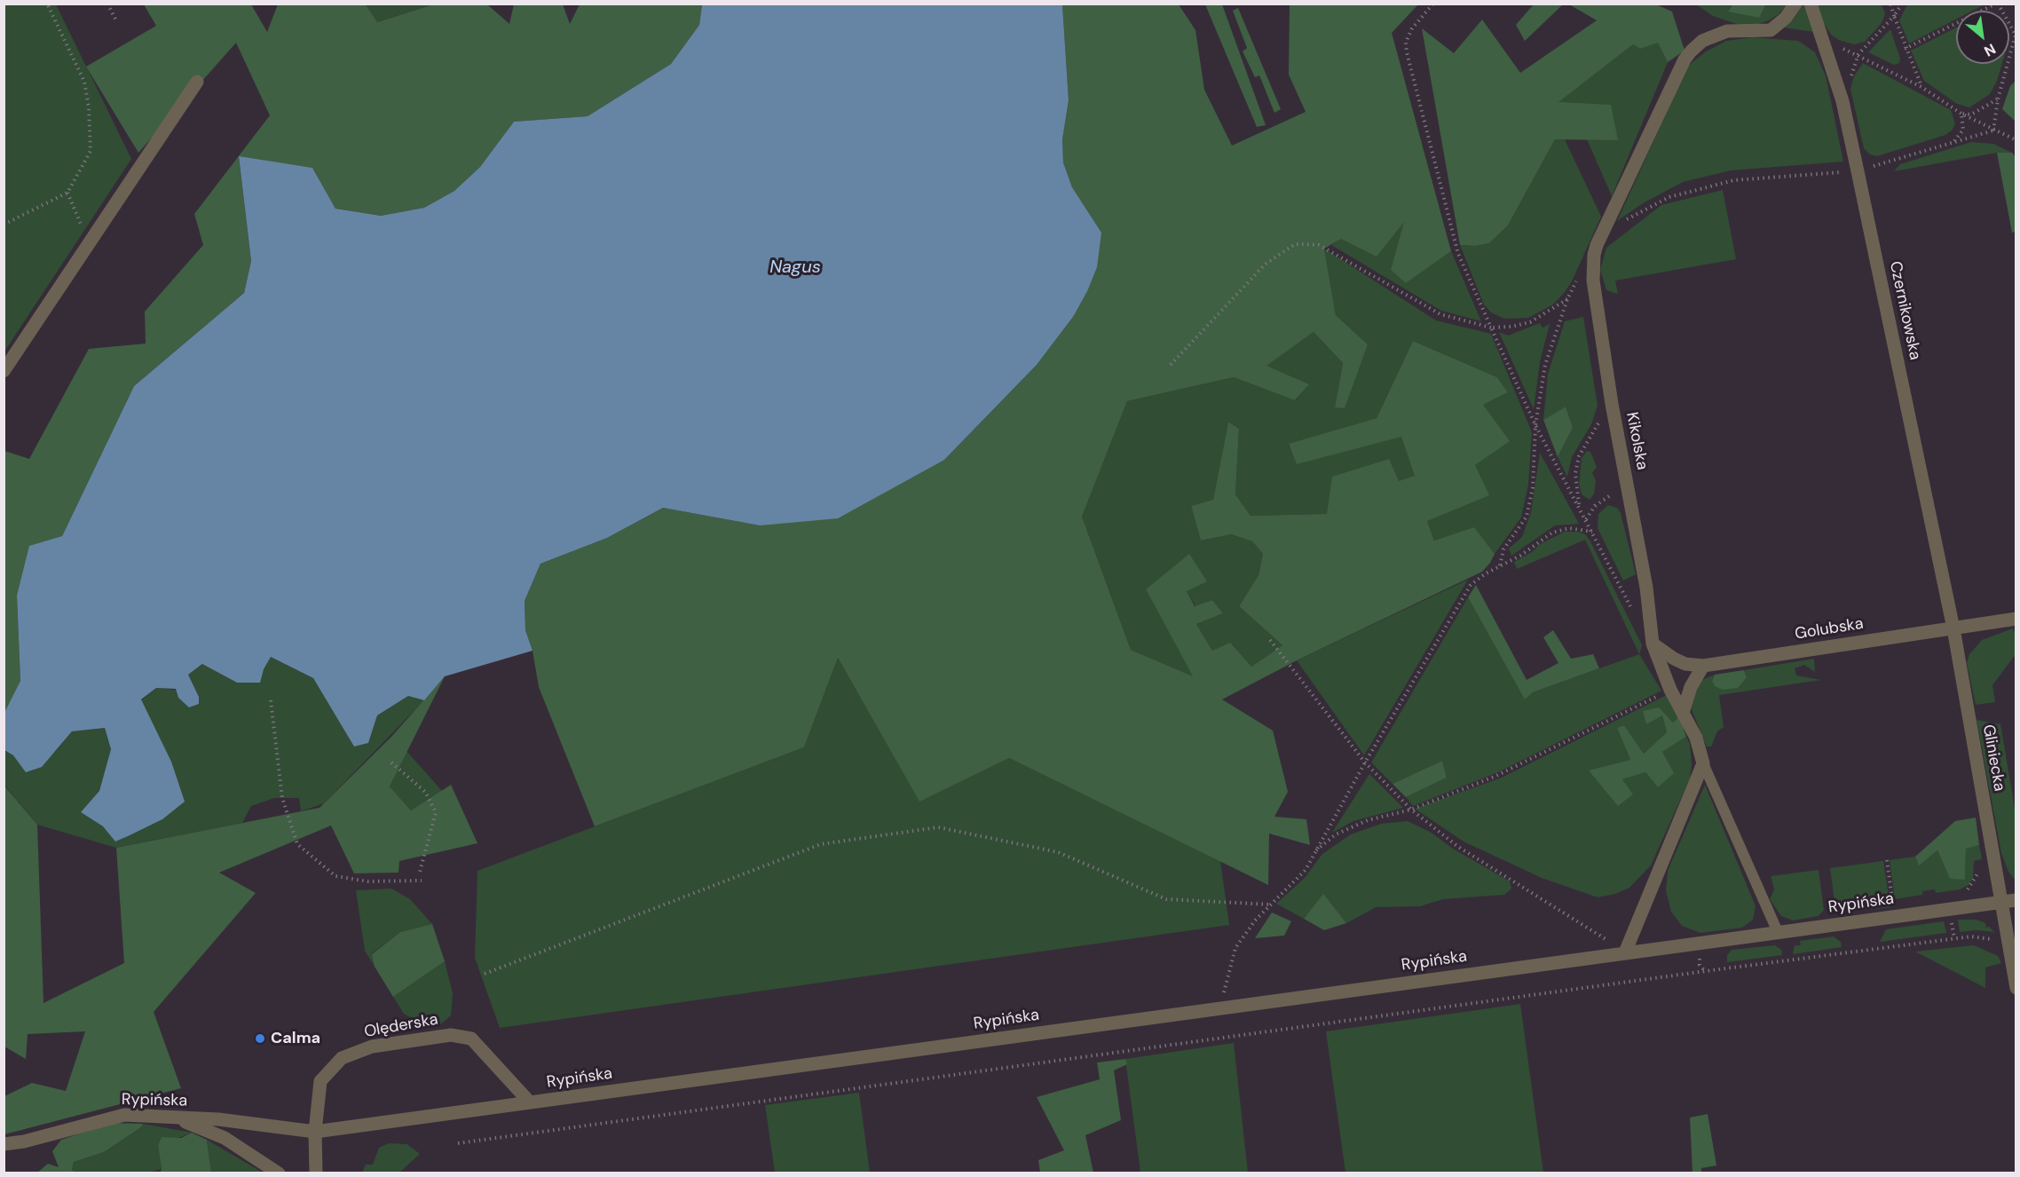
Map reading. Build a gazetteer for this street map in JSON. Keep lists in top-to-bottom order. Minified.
{"streets":{"street":["Czernikowska","Kikolska","Golubska","Gliniecka","Rypińska","Olęderska"]},"crossings":[["Czernikowska","Golubska"],["Czernikowska","Gliniecka"],["Kikolska","Golubska"],["Golubska","Gliniecka"],["Gliniecka","Rypińska"],["Rypińska","Olęderska"]],"water":["Nagus"],"places":["Calma"],"north":"bottom right"}
